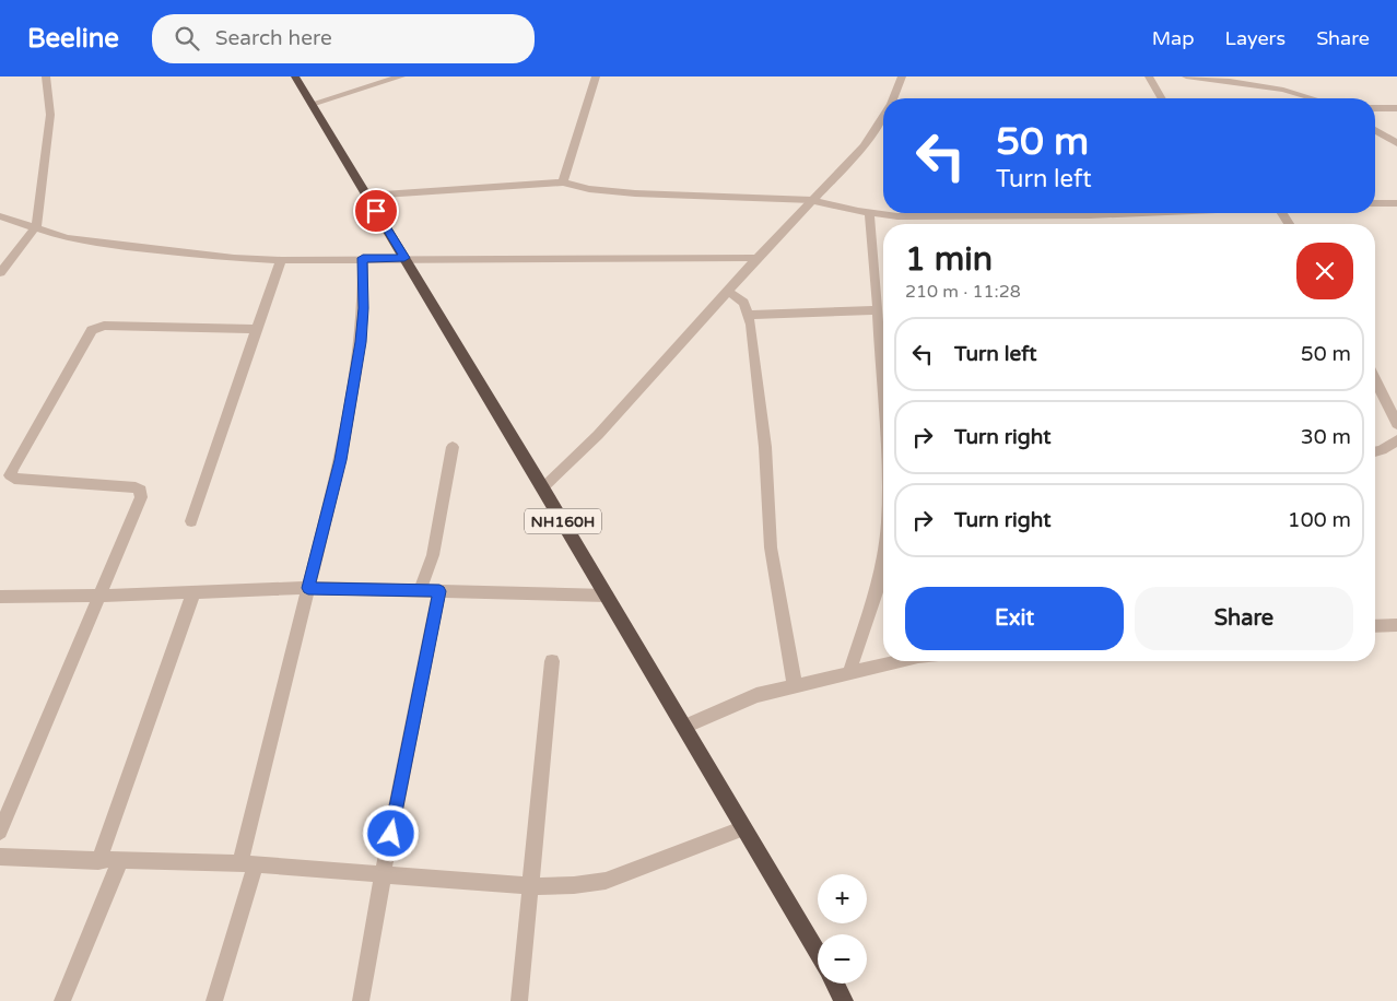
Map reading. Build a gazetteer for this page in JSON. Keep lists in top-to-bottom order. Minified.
{"streets":{"highway":["NH160H"]},"page":{"header":"Beeline","search":"Search here","nav":["Map","Layers","Share"],"turn":["50 m","Turn left"],"heading":["1 min","210 m · 11:28"],"list":[{"name":"Turn left","value":"50 m"},{"name":"Turn right","value":"30 m"},{"name":"Turn right","value":"100 m"}],"buttons":["Exit","Share"],"map_buttons":["+","−"]}}
